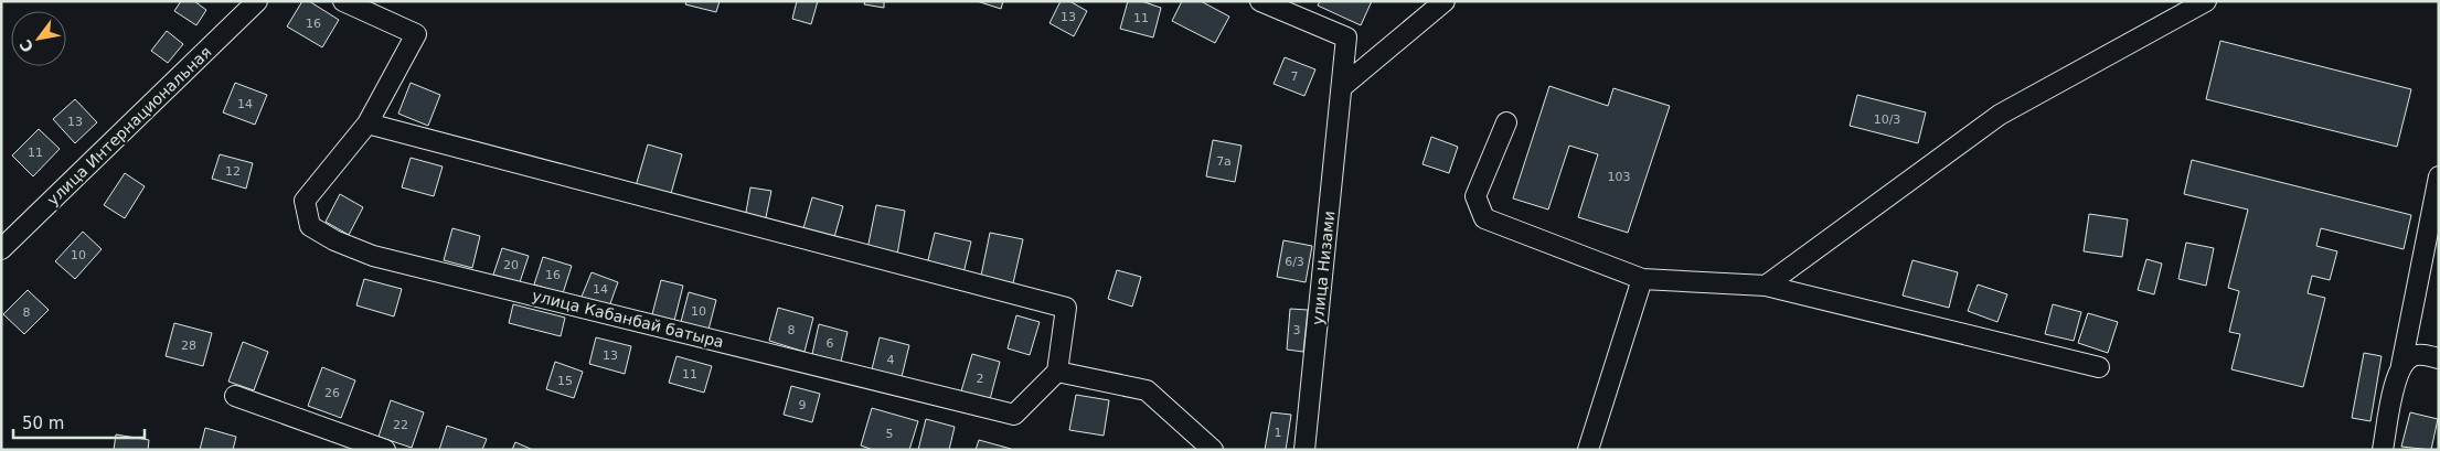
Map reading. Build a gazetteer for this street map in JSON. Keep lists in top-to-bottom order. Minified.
{"streets":{"street":["улица Интернациональная","улица Низами","улица Кабанбай батыра"]},"house_numbers":["13","11","16","7","14","10/3","13","11","7а","12","103","10","6/3","20","16","14","10","8","8","3","6","28","13","4","11","2","15","26","9","22","1","5"],"scale_bar":"50 m","north":"bottom left"}
